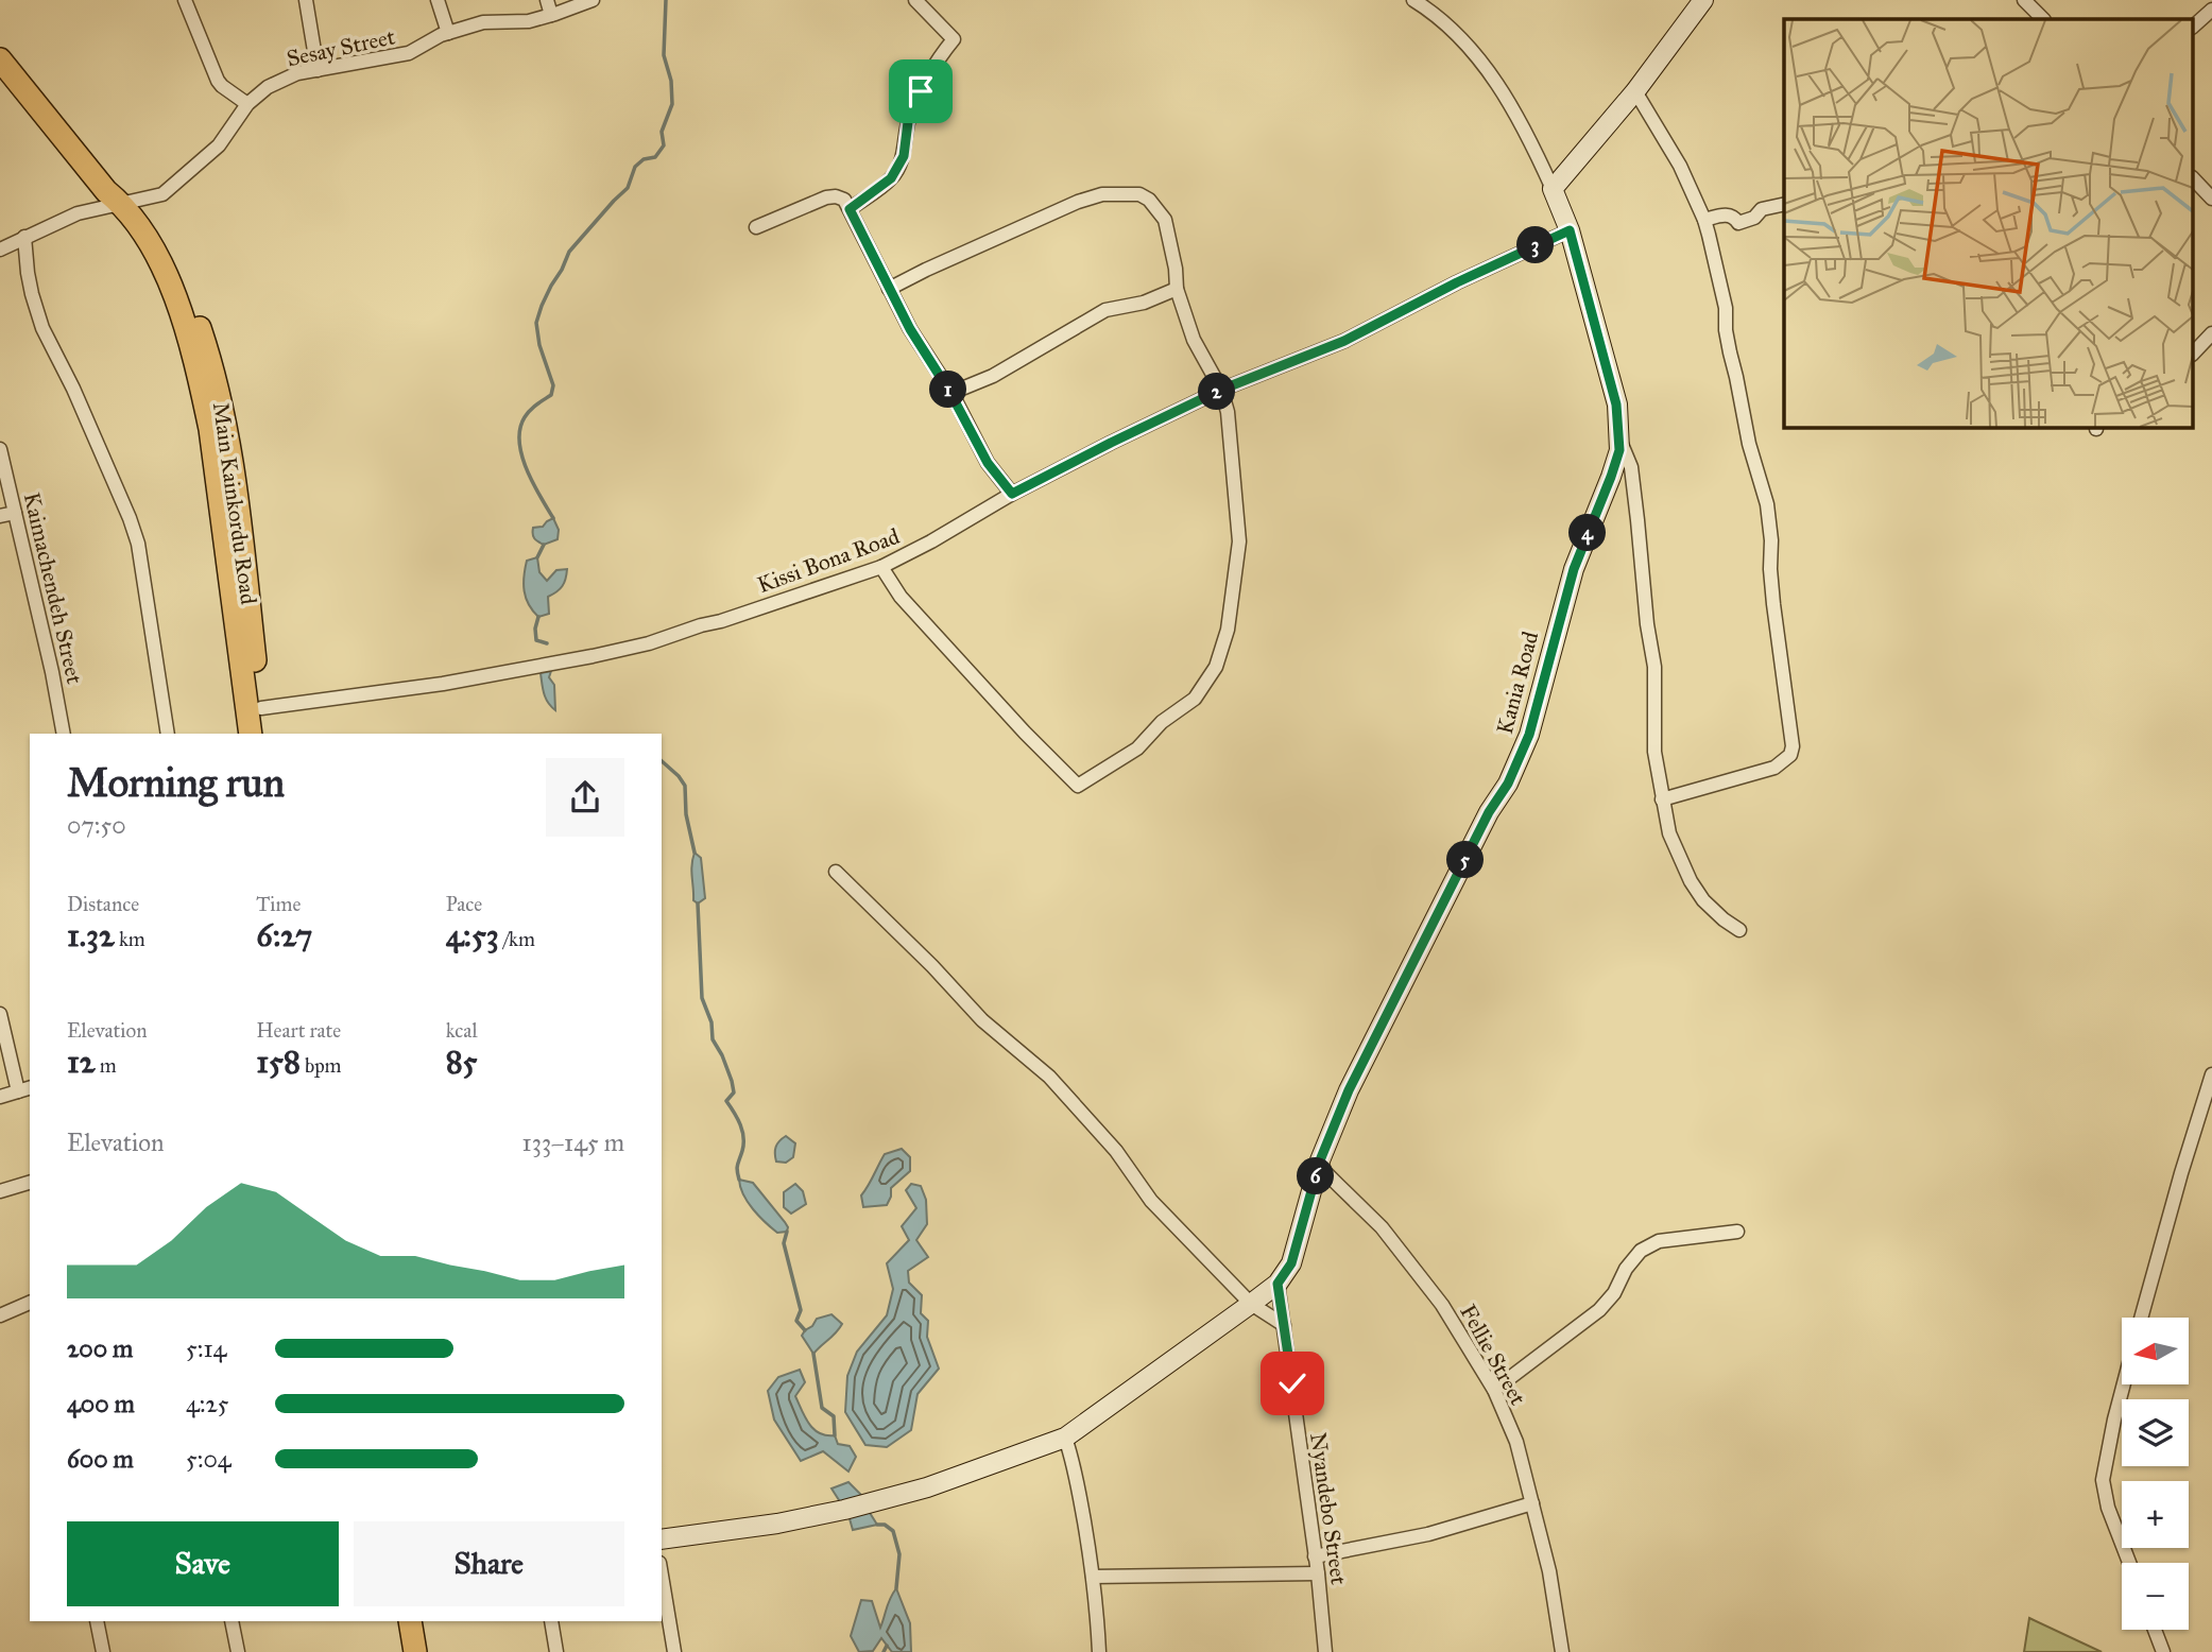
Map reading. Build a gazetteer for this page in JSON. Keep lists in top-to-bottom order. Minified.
{"streets":{"main road":["Kania Road"],"street":["Sesay Street","Kissi Bona Road","Kaimachendeh Street","Fellie Street","Nyandebo Street"]},"crossings":[["Kissi Bona Road","Kania Road"],["Kania Road","Fellie Street"],["Kania Road","Nyandebo Street"]],"north":"left","page":{"pins":["3","1","2","4","5","6"],"heading":["Morning run","07:50"],"stats":[["Distance","1.32 km"],["Time","6:27"],["Pace","4:53 /km"],["Elevation","12 m"],["Heart rate","158 bpm"],["kcal","85"]],"chart":["Elevation","133–145 m"],"map_buttons":["+","−"],"list":[{"name":"200 m","note":"5:14"},{"name":"400 m","note":"4:25"},{"name":"600 m","note":"5:04"}],"buttons":["Save","Share"]}}
